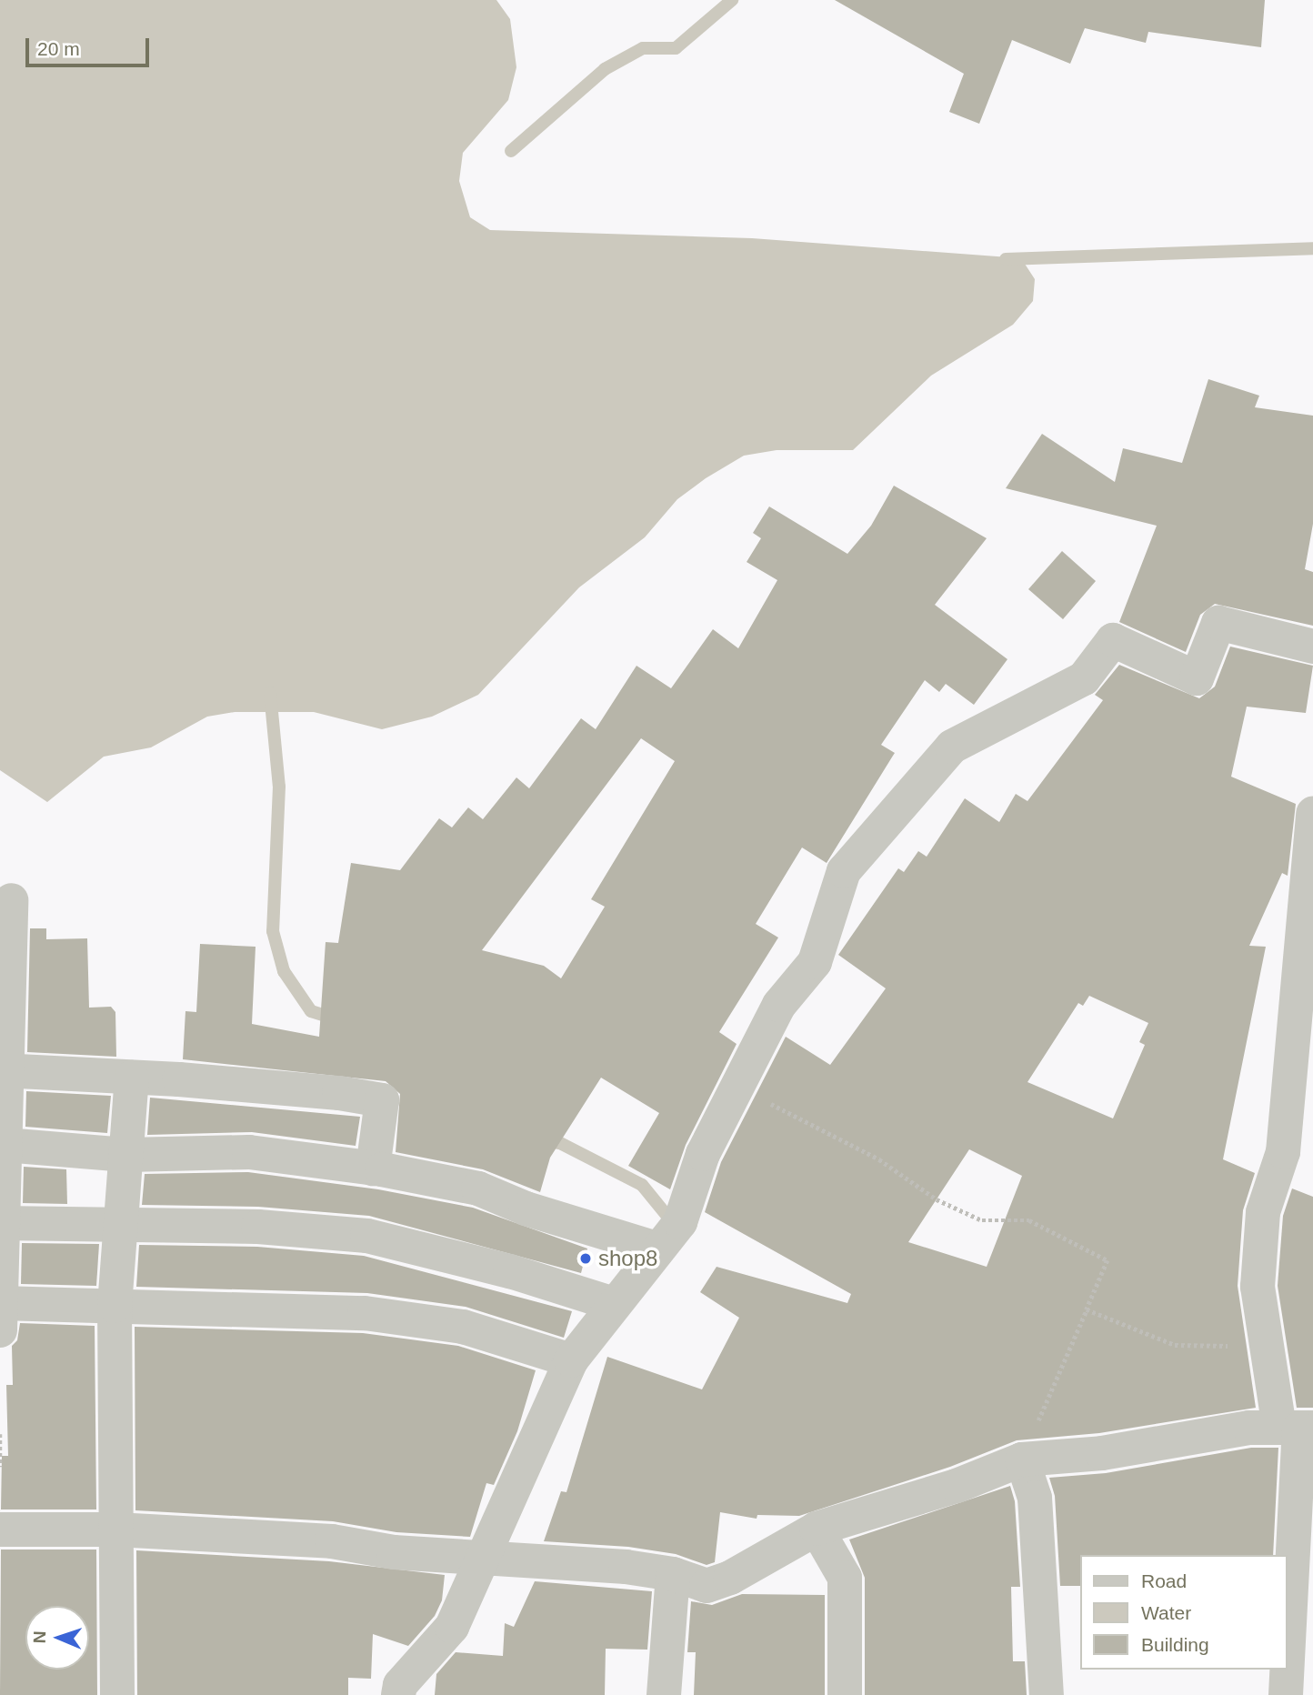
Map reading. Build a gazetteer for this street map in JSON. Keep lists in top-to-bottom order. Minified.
{"places":["shop8"],"legend":["Road","Water","Building"],"scale_bar":"20 m","north":"left"}
